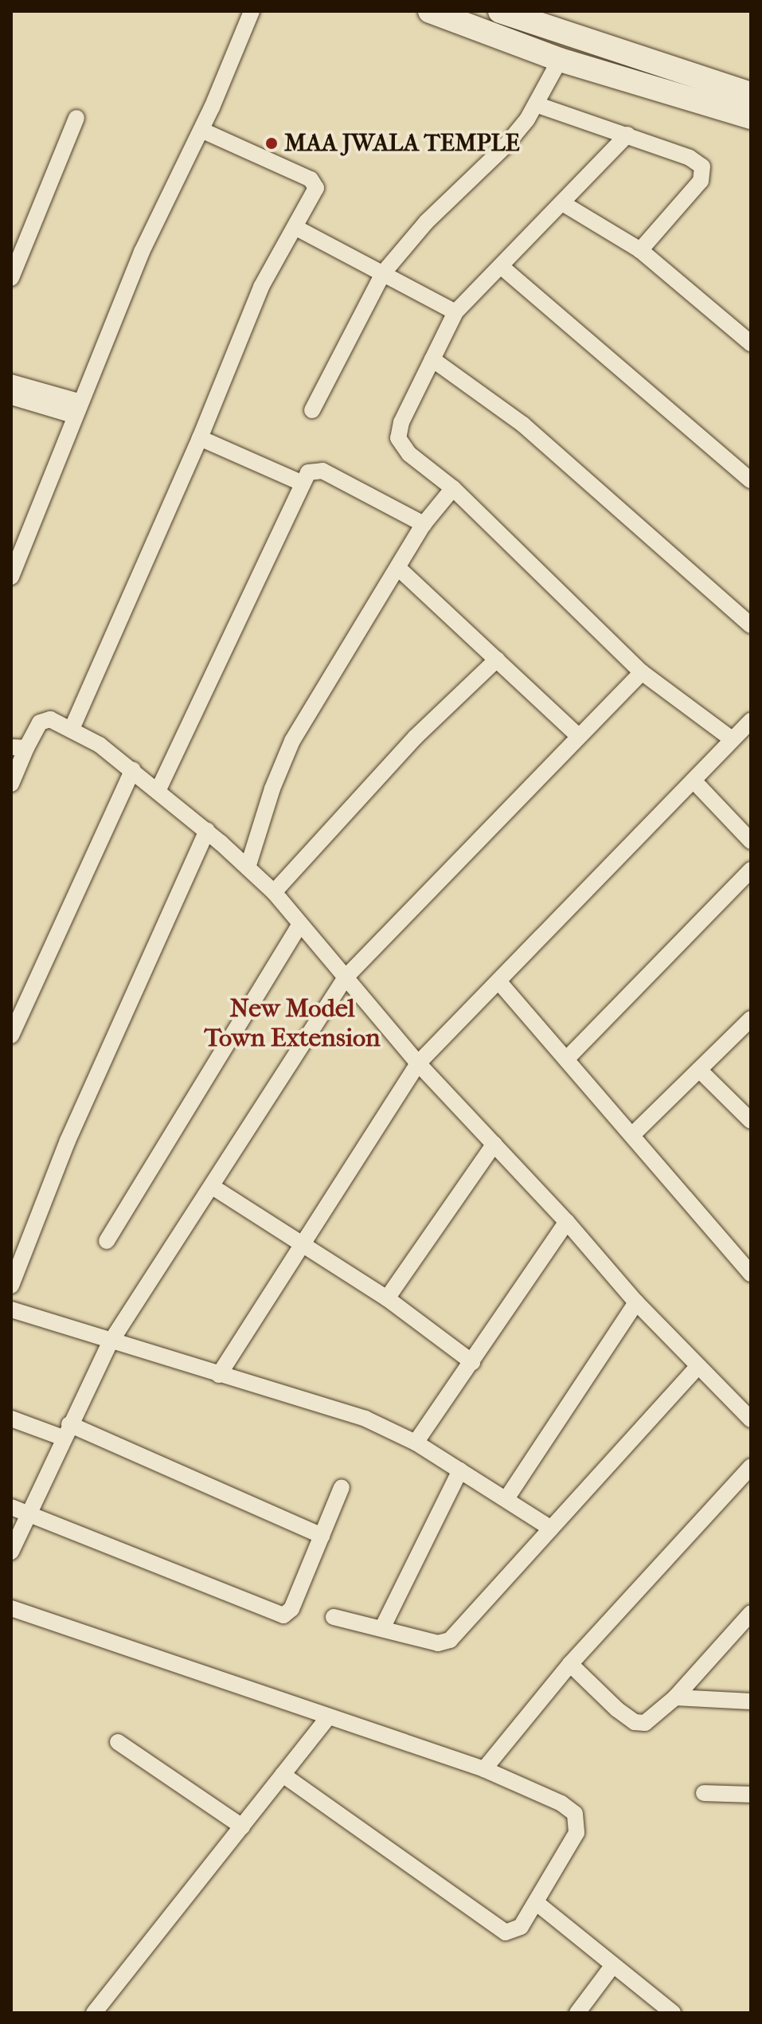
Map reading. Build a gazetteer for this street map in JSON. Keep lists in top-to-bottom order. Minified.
{"districts":["New Model Town Extension"],"places":["MAA JWALA TEMPLE"]}
